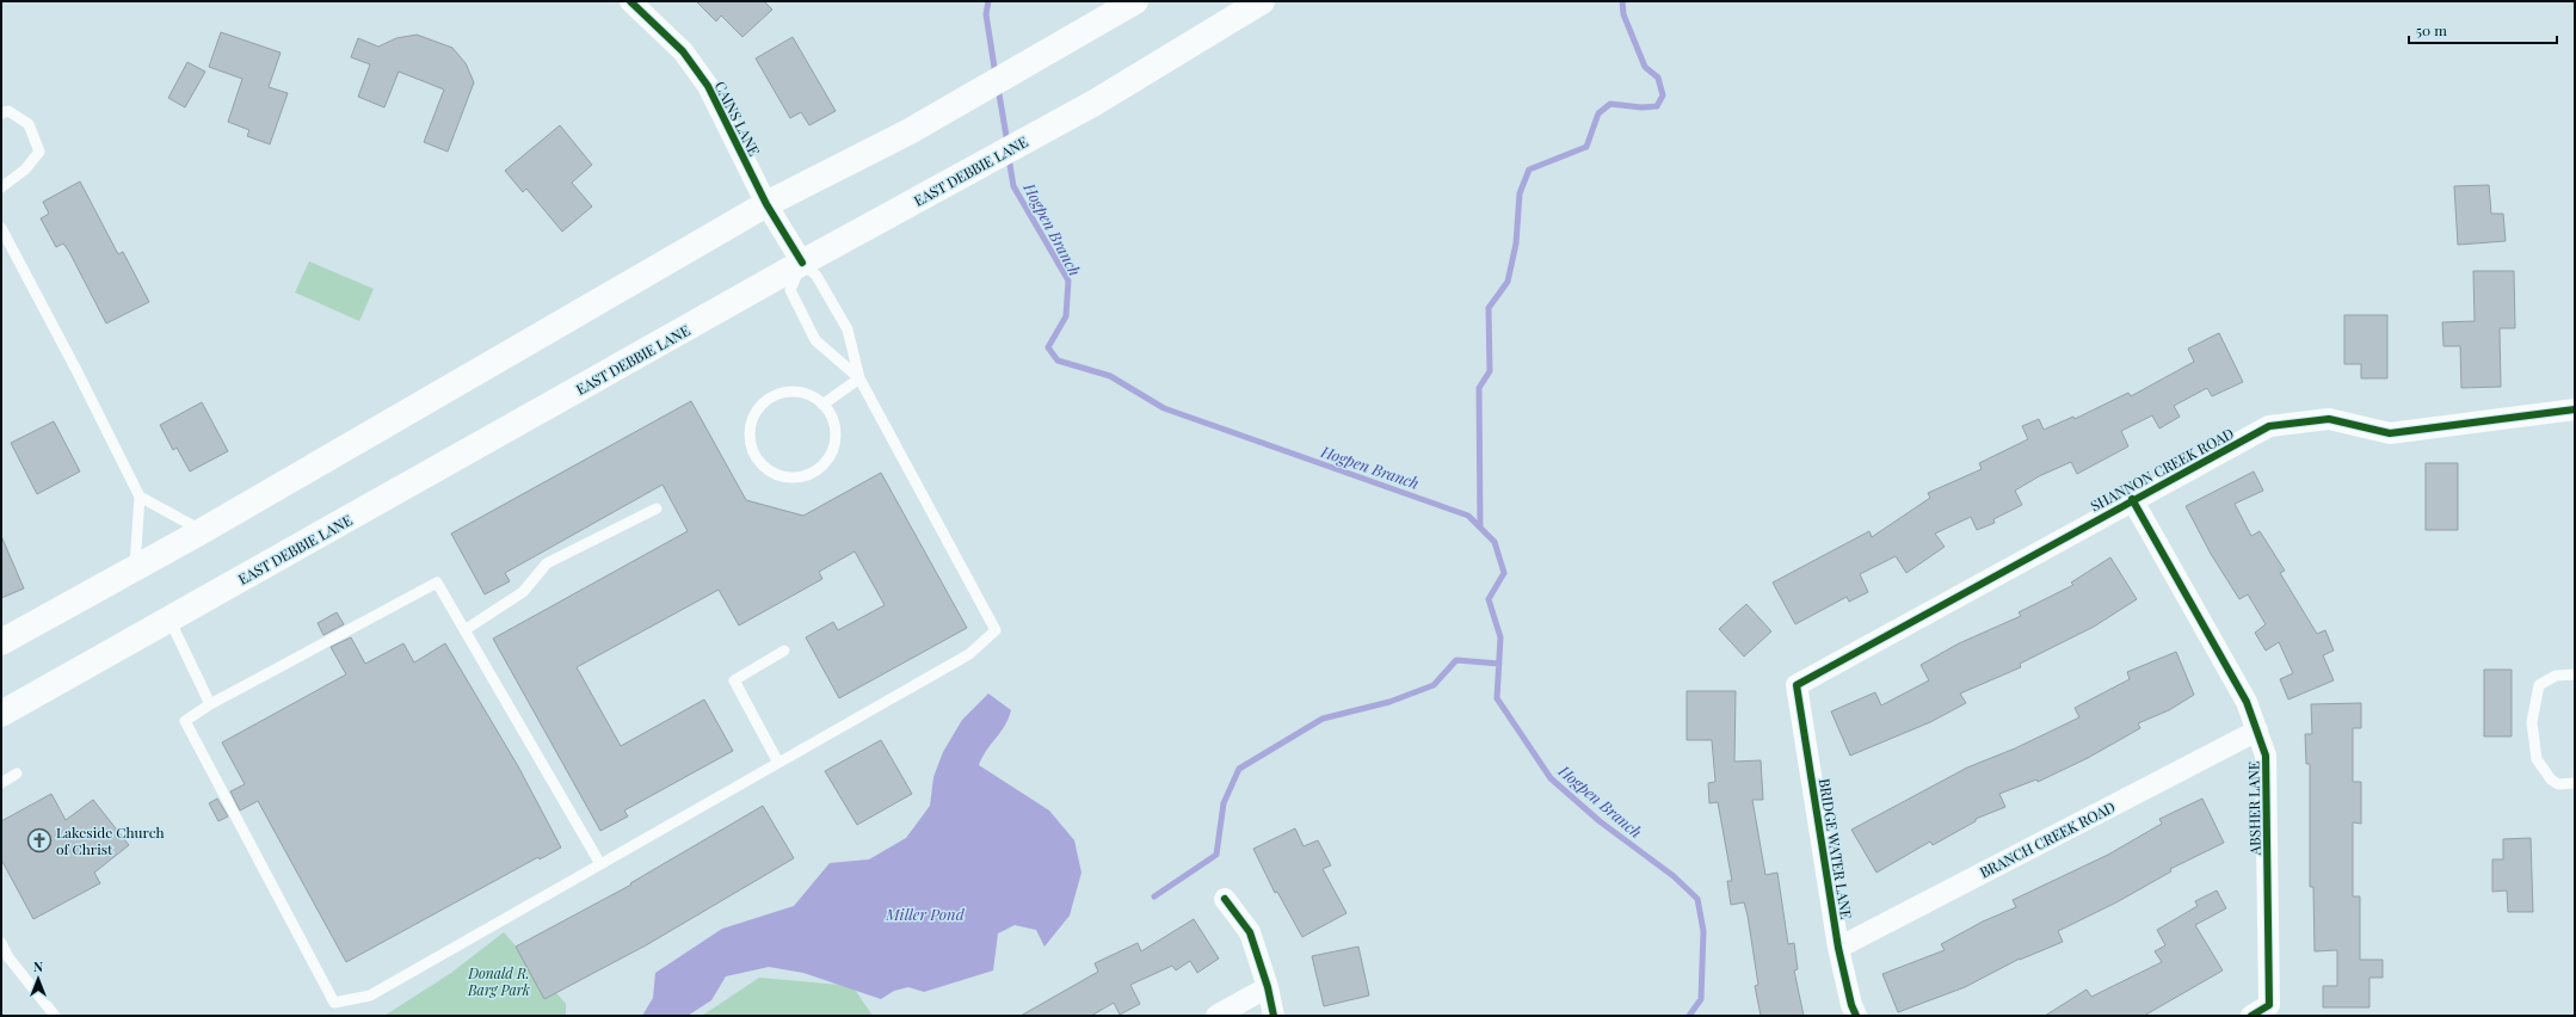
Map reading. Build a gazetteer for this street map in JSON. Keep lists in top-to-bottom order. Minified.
{"streets":{"main road":["EAST DEBBIE LANE"],"street":["CAINS LANE","SHANNON CREEK ROAD","ABSHER LANE","BRANCH CREEK ROAD","BRIDGE WATER LANE"]},"crossings":[["CAINS LANE","EAST DEBBIE LANE"],["SHANNON CREEK ROAD","ABSHER LANE"],["SHANNON CREEK ROAD","BRIDGE WATER LANE"],["ABSHER LANE","BRANCH CREEK ROAD"],["BRANCH CREEK ROAD","BRIDGE WATER LANE"]],"water":["Hogpen Branch","Miller Pond"],"parks":["Donald R. Barg Park"],"places":{"church":["Lakeside Church of Christ"]},"scale_bar":"50 m","north":"top"}
